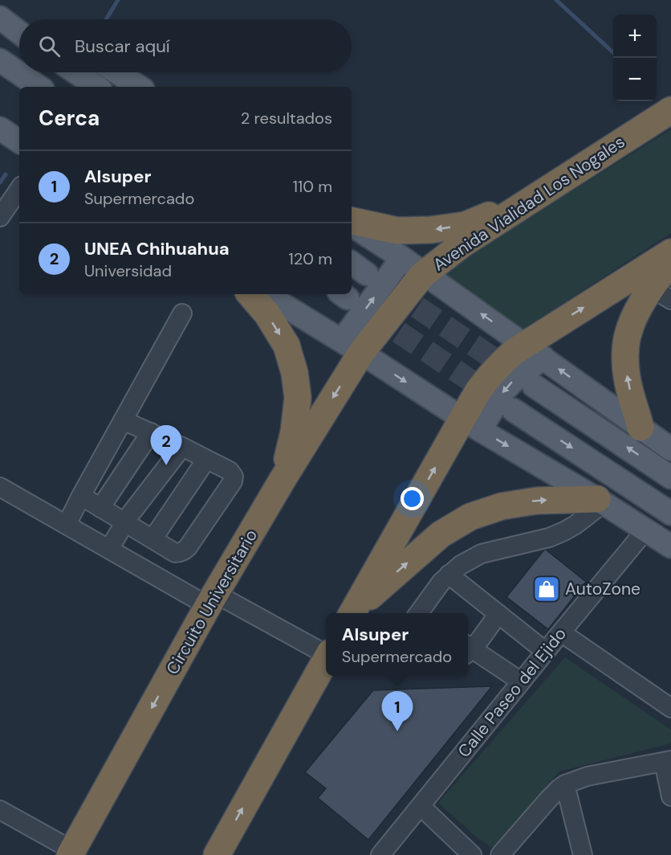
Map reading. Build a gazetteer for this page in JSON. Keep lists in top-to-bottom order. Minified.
{"streets":{"highway":["Avenida Vialidad Los Nogales","Circuito Universitario"],"street":["Calle Paseo del Ejido"]},"crossings":[["Avenida Vialidad Los Nogales","Circuito Universitario"]],"places":{"shop":["AutoZone"]},"page":{"map_buttons":["+","−"],"search":"Buscar aquí","heading":["Cerca","2 resultados"],"list":[{"mark":"1","name":"Alsuper","note":"Supermercado","value":"110 m"},{"mark":"2","name":"UNEA Chihuahua","note":"Universidad","value":"120 m"}],"pins":["2","1"],"popup":["Alsuper","Supermercado"]}}
